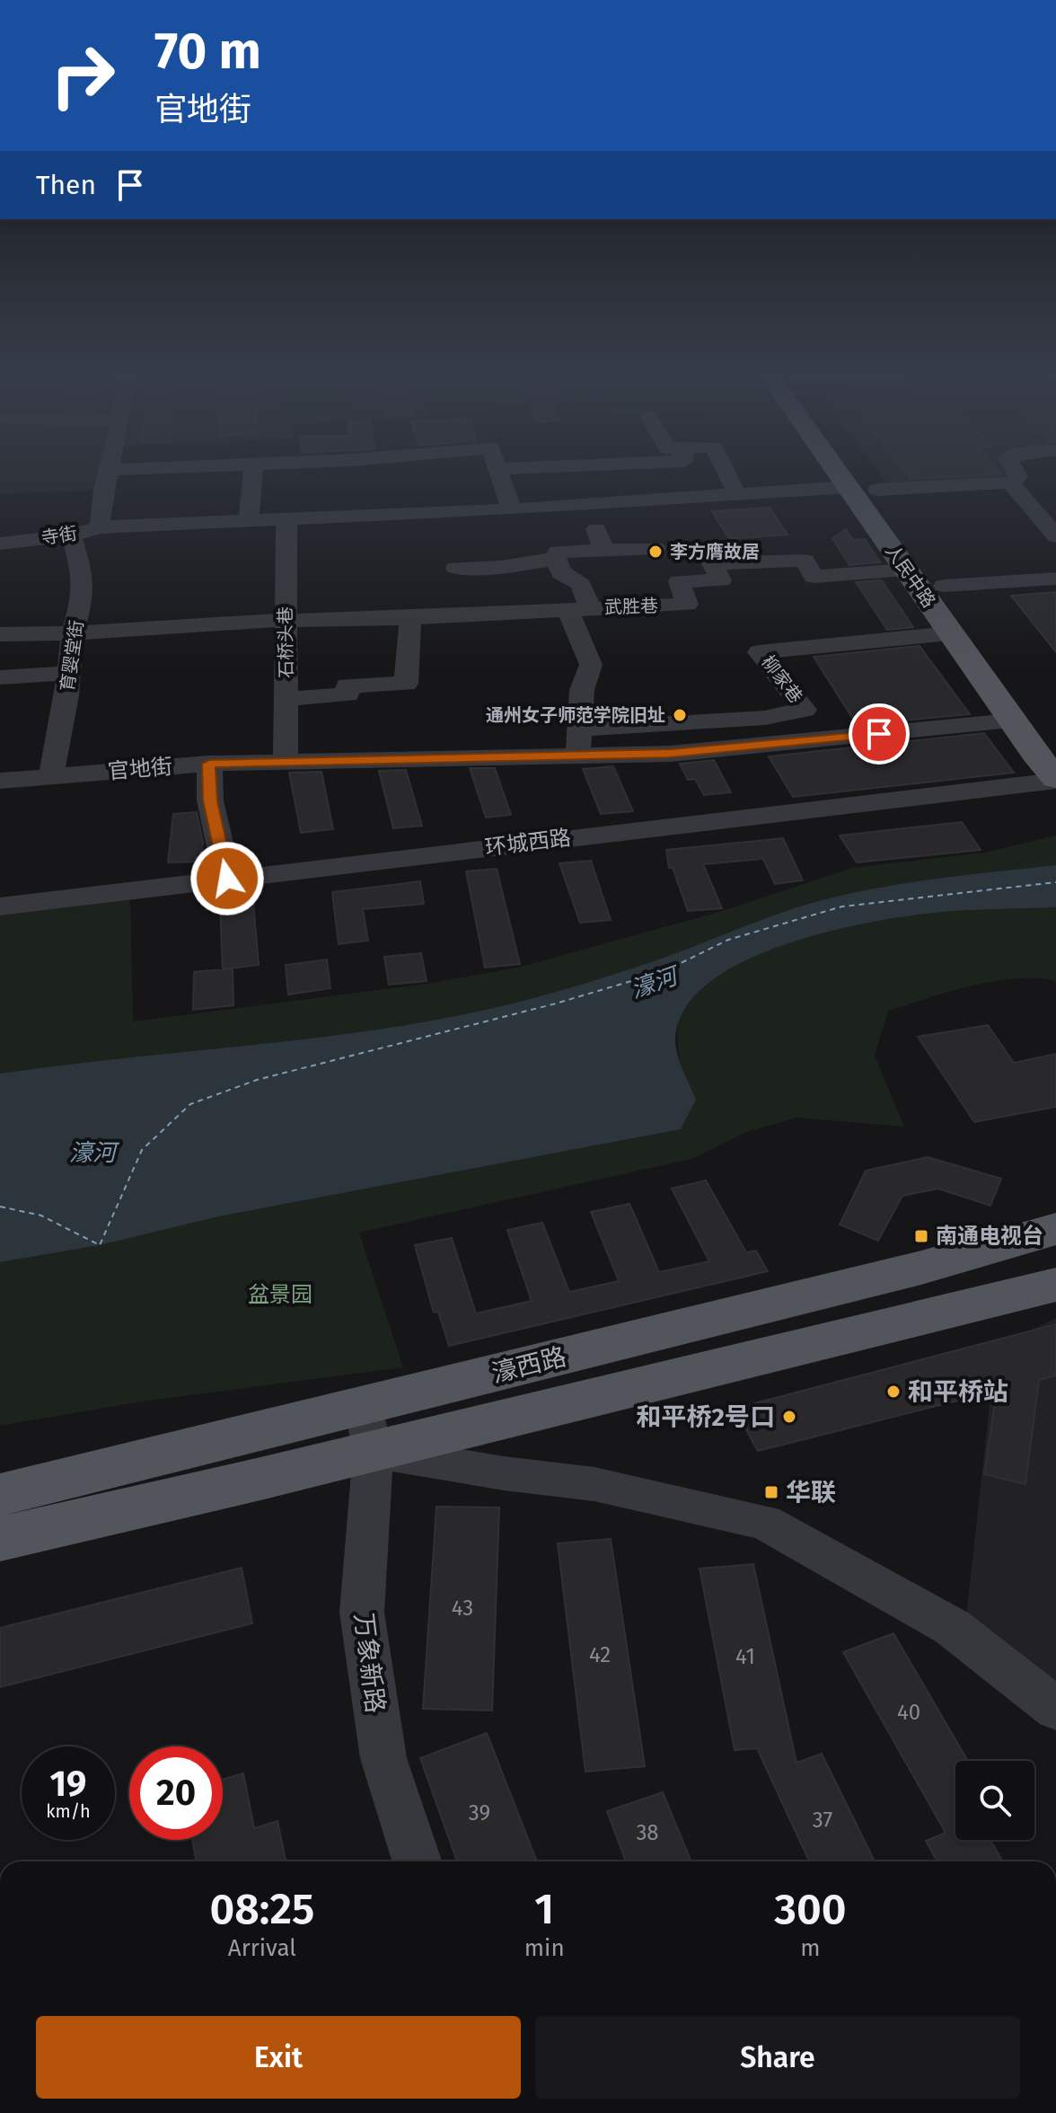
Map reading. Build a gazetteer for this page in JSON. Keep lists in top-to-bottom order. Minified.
{"streets":{"main road":["人民中路","濠西路"],"street":["寺街","武胜巷","石桥头巷","育婴堂街","柳家巷","官地街","环城西路","万象新路"]},"crossings":[["寺街","人民中路"],["寺街","石桥头巷"],["寺街","育婴堂街"],["人民中路","武胜巷"],["人民中路","柳家巷"],["人民中路","官地街"],["人民中路","环城西路"],["武胜巷","石桥头巷"],["武胜巷","育婴堂街"],["石桥头巷","官地街"],["育婴堂街","官地街"],["濠西路","万象新路"]],"water":["濠河"],"parks":["盆景园"],"places":{"other":["李方膺故居","通州女子师范学院旧址","和平桥站","和平桥2号口"],"transit":["南通电视台","华联"]},"house_numbers":["43","42","41","40","39","37","38"],"page":{"turn":["70 m","官地街"],"then":"Then","speed":"19 km/h","limit":"20","eta":["08:25","Arrival","1","min","300","m"],"buttons":["Exit","Share"]}}
